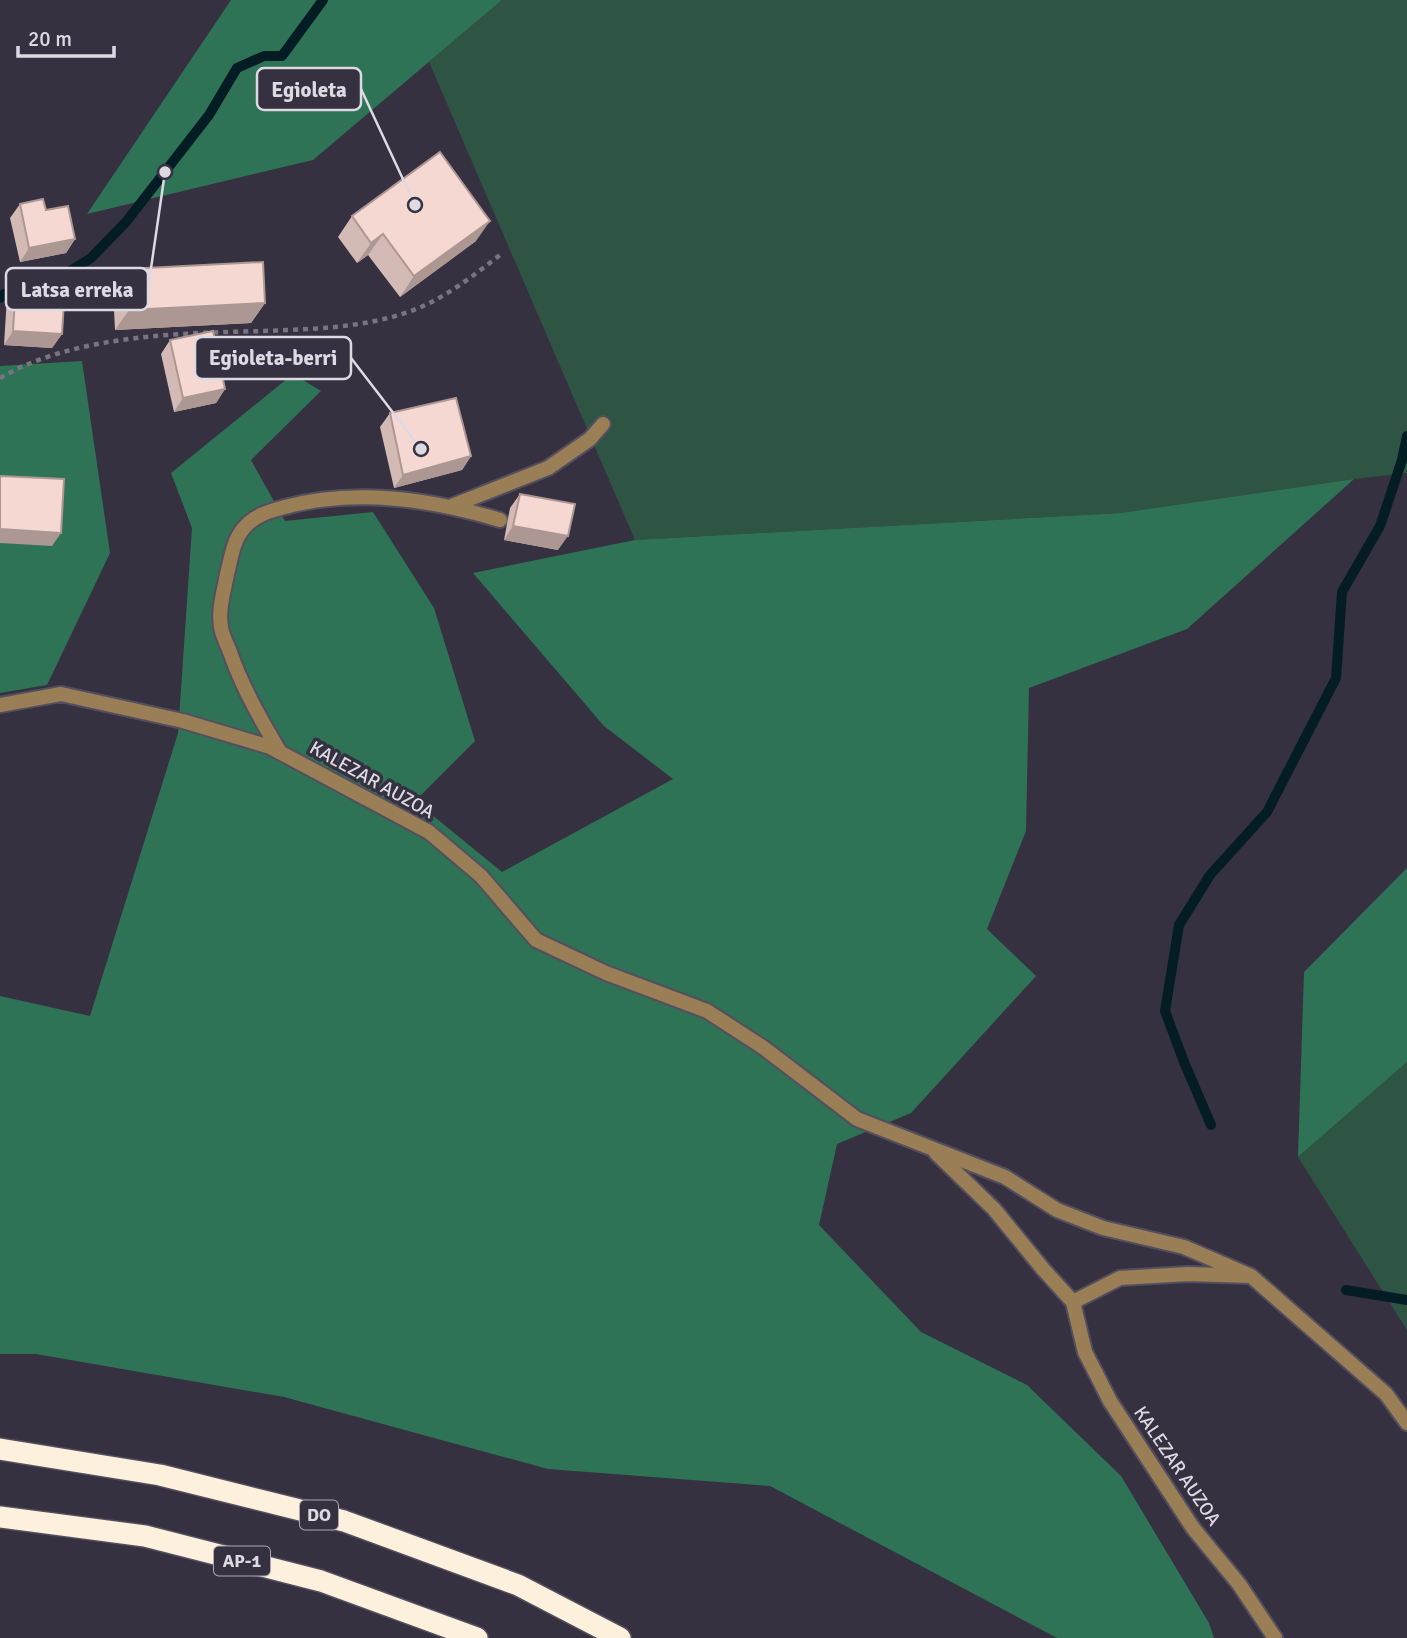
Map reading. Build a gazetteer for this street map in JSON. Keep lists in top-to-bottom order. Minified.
{"streets":{"highway":["DO","AP-1"],"street":["KALEZAR AUZOA"]},"places":["Latsa erreka","Egioleta","Egioleta-berri"],"scale_bar":"20 m"}
